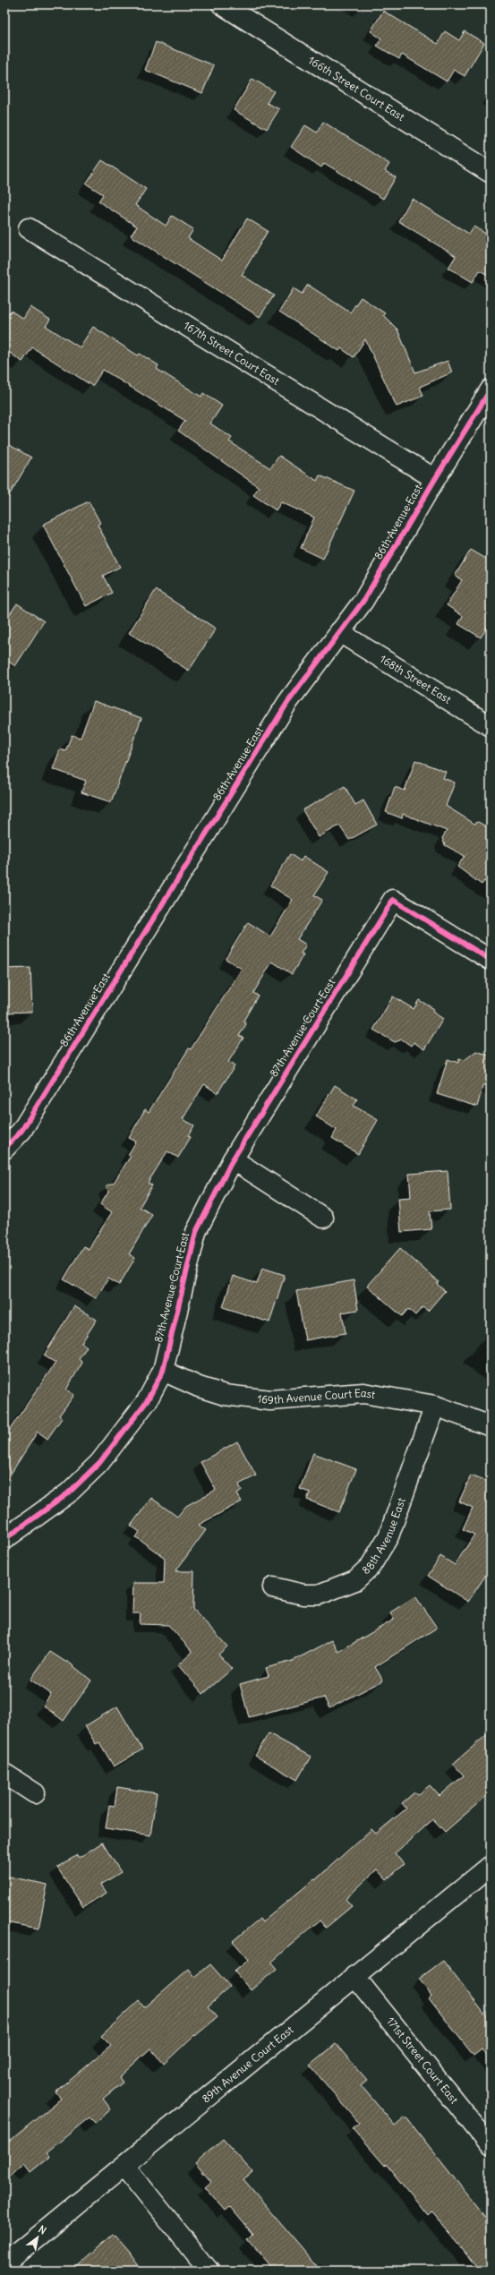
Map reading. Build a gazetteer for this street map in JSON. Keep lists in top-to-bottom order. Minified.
{"streets":{"street":["166th Street Court East","167th Street Court East","86th Avenue East","168th Street East","87th Avenue Court East","169th Avenue Court East","88th Avenue East","171st Street Court East","89th Avenue Court East"]},"crossings":[["167th Street Court East","86th Avenue East"],["86th Avenue East","168th Street East"],["87th Avenue Court East","169th Avenue Court East"],["169th Avenue Court East","88th Avenue East"],["171st Street Court East","89th Avenue Court East"]],"north":"top right"}
